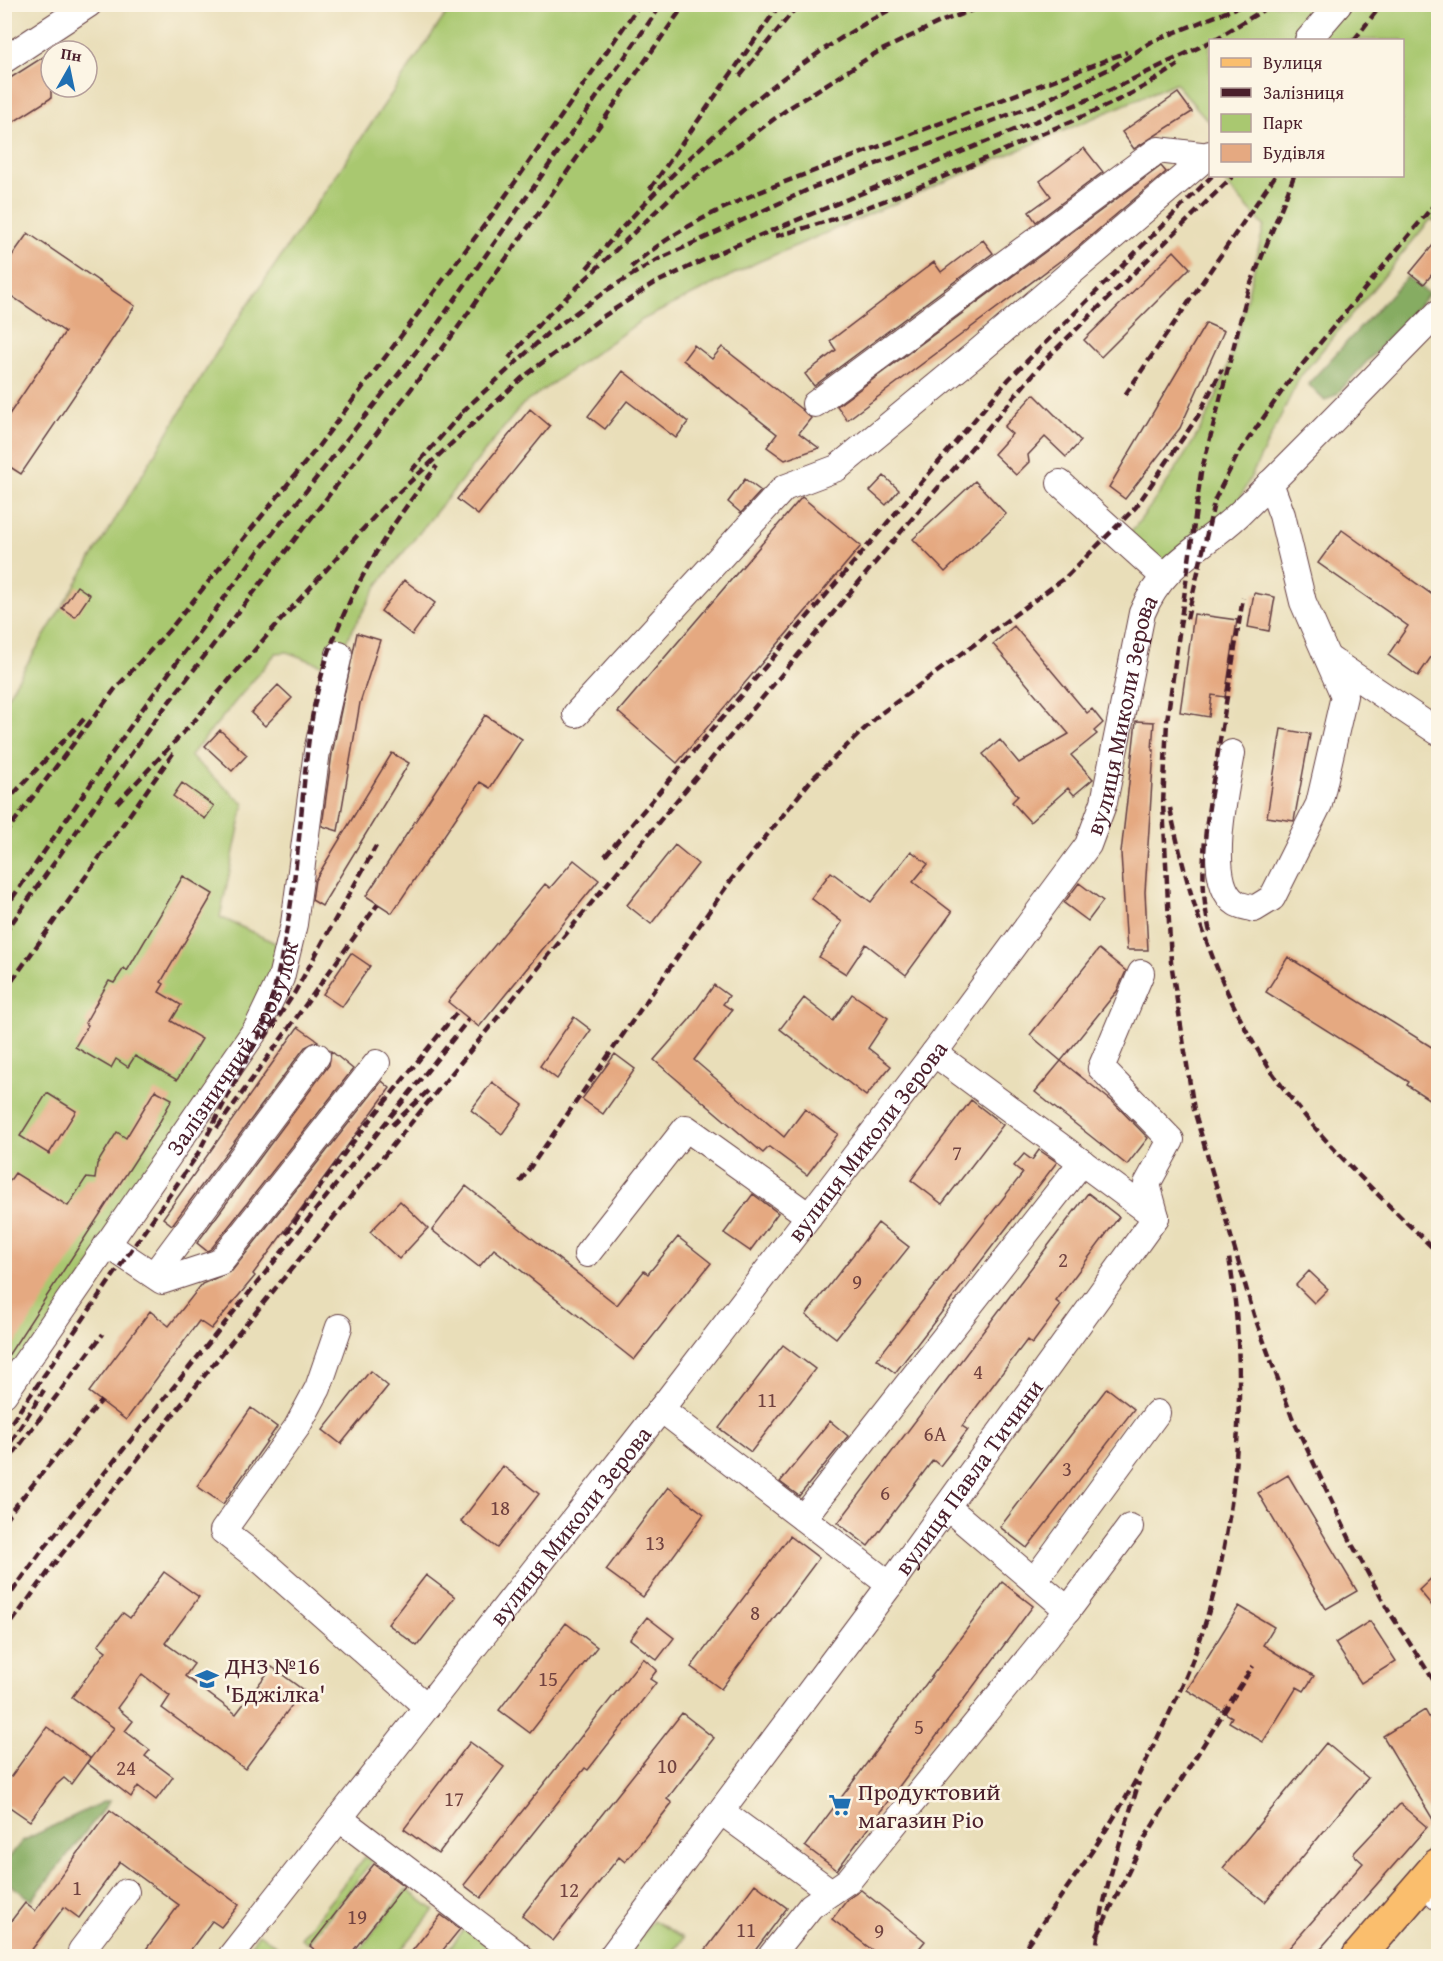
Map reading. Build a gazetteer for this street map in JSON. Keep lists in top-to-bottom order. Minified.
{"streets":{"street":["вулиця Миколи Зерова","Залізничний провулок","вулиця Павла Тичини"]},"places":{"school or university":["ДНЗ №16 'Бджілка'"],"supermarket":["Продуктовий магазин Ріо"]},"house_numbers":["7","2","9","4","11","6А","3","6","18","13","8","15","5","10","24","17","1","12","19","11","9"],"legend":["Вулиця","Залізниця","Парк","Будівля"],"north":"top"}
